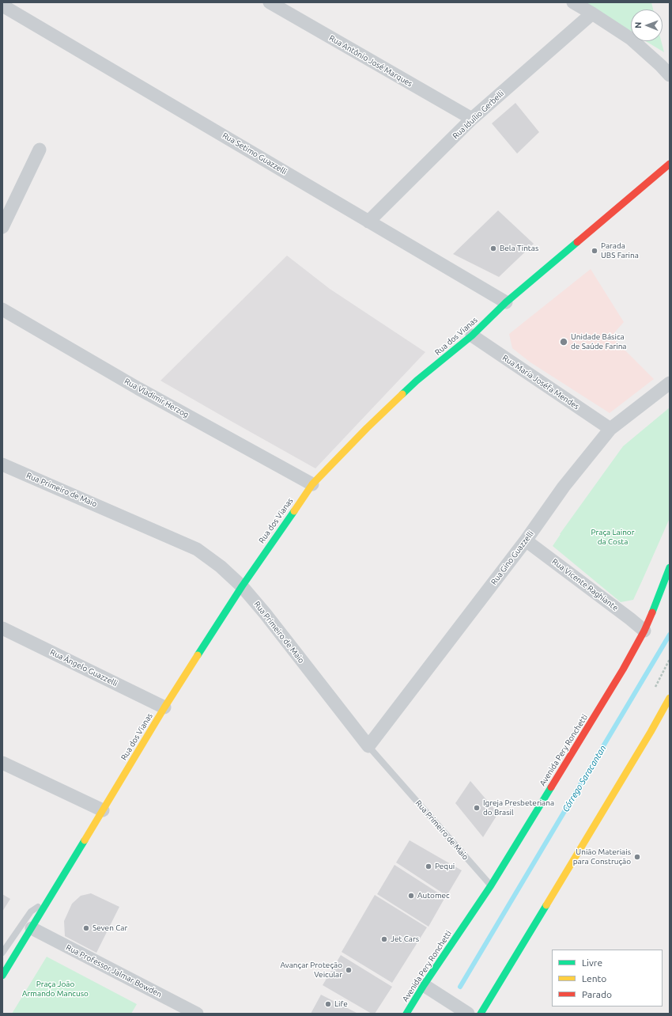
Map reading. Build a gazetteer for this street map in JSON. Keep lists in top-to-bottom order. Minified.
{"streets":{"street":["Rua Antônio José Marques","Rua Iduílio Gerbelli","Rua Setimo Guazzelli","Rua dos Vianas","Rua Maria Joséfa Mendes","Rua Vladimir Herzog","Rua Primeiro de Maio","Rua Gino Guazzelli","Rua Vicente Raghiante","Rua Ângelo Guazzelli","Avenida Pery Ronchetti","Rua Professor Jalmar Bowden"]},"crossings":[["Rua Antônio José Marques","Rua Iduílio Gerbelli"],["Rua Iduílio Gerbelli","Rua Setimo Guazzelli"],["Rua Setimo Guazzelli","Rua dos Vianas"],["Rua dos Vianas","Rua Maria Joséfa Mendes"],["Rua dos Vianas","Rua Vladimir Herzog"],["Rua dos Vianas","Rua Primeiro de Maio"],["Rua dos Vianas","Rua Ângelo Guazzelli"],["Rua dos Vianas","Rua Professor Jalmar Bowden"],["Rua Maria Joséfa Mendes","Rua Gino Guazzelli"],["Rua Primeiro de Maio","Rua Gino Guazzelli"],["Rua Primeiro de Maio","Avenida Pery Ronchetti"],["Rua Gino Guazzelli","Rua Vicente Raghiante"],["Rua Vicente Raghiante","Avenida Pery Ronchetti"]],"water":["Córrego Saracantan"],"parks":["Praça Lainor da Costa","Praça João Armando Mancuso"],"places":["Bela Tintas","Parada UBS Farina","Unidade Básica de Saúde Farina","Igreja Presbeteriana do Brasil","União Materiais para Construção","Pequi","Automec","Seven Car","Jet Cars","Avançar Proteção Veicular","Life"],"legend":["Livre","Lento","Parado"],"north":"left"}
